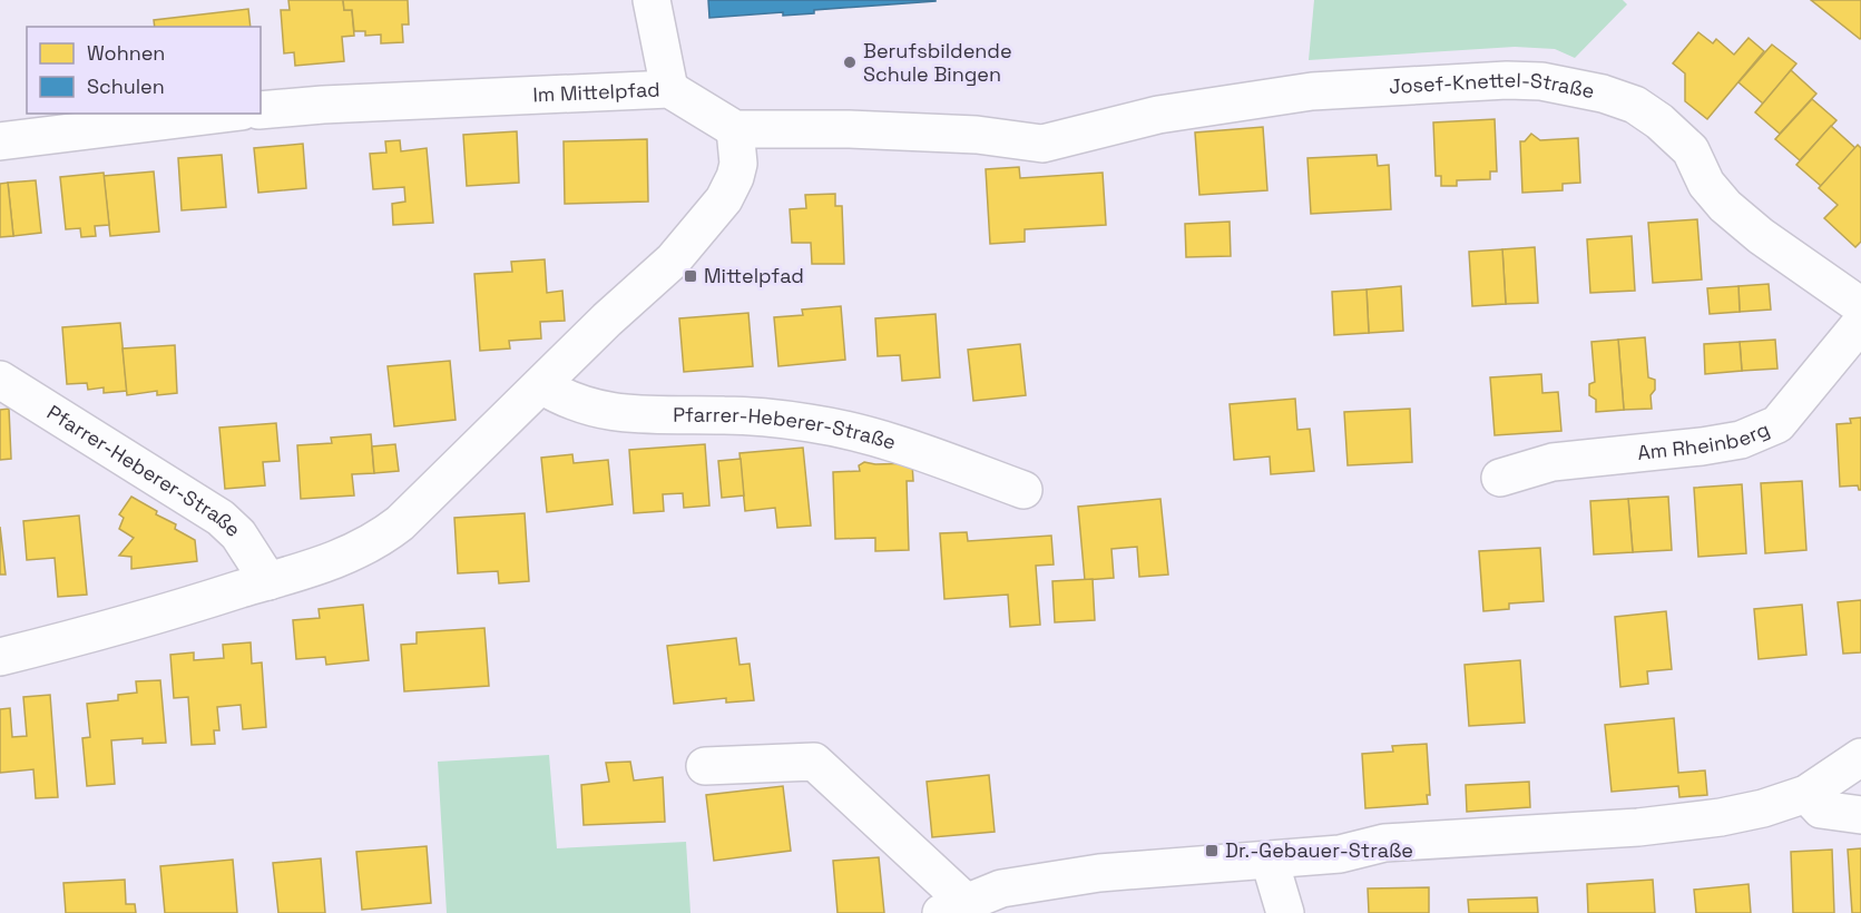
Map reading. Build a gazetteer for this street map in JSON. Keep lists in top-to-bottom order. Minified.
{"streets":{"street":["Josef-Knettel-Straße","Im Mittelpfad","Pfarrer-Heberer-Straße","Am Rheinberg"]},"crossings":[["Josef-Knettel-Straße","Im Mittelpfad"]],"places":{"other":["Berufsbildende Schule Bingen"],"transit":["Mittelpfad","Dr.-Gebauer-Straße"]},"legend":["Wohnen","Schulen"]}
